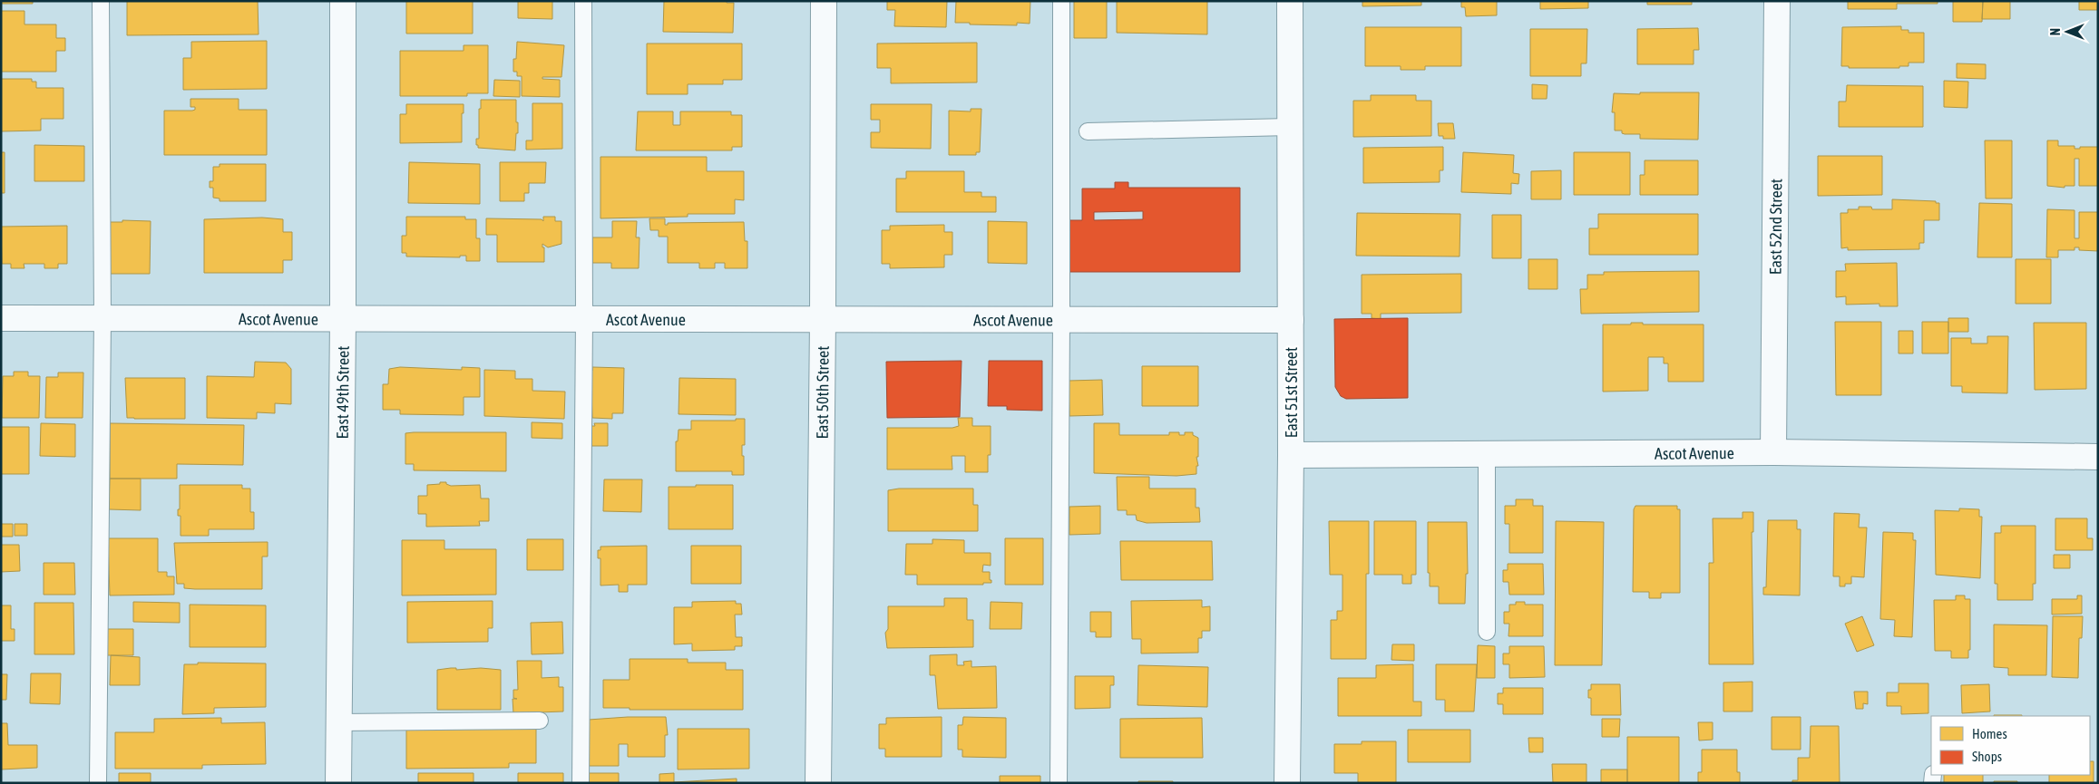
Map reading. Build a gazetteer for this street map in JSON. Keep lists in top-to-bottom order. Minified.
{"streets":{"street":["East 52nd Street","Ascot Avenue","East 49th Street","East 50th Street","East 51st Street"]},"crossings":[["East 52nd Street","Ascot Avenue"],["Ascot Avenue","East 49th Street"],["Ascot Avenue","East 50th Street"],["Ascot Avenue","East 51st Street"]],"legend":["Homes","Shops"],"north":"left"}
